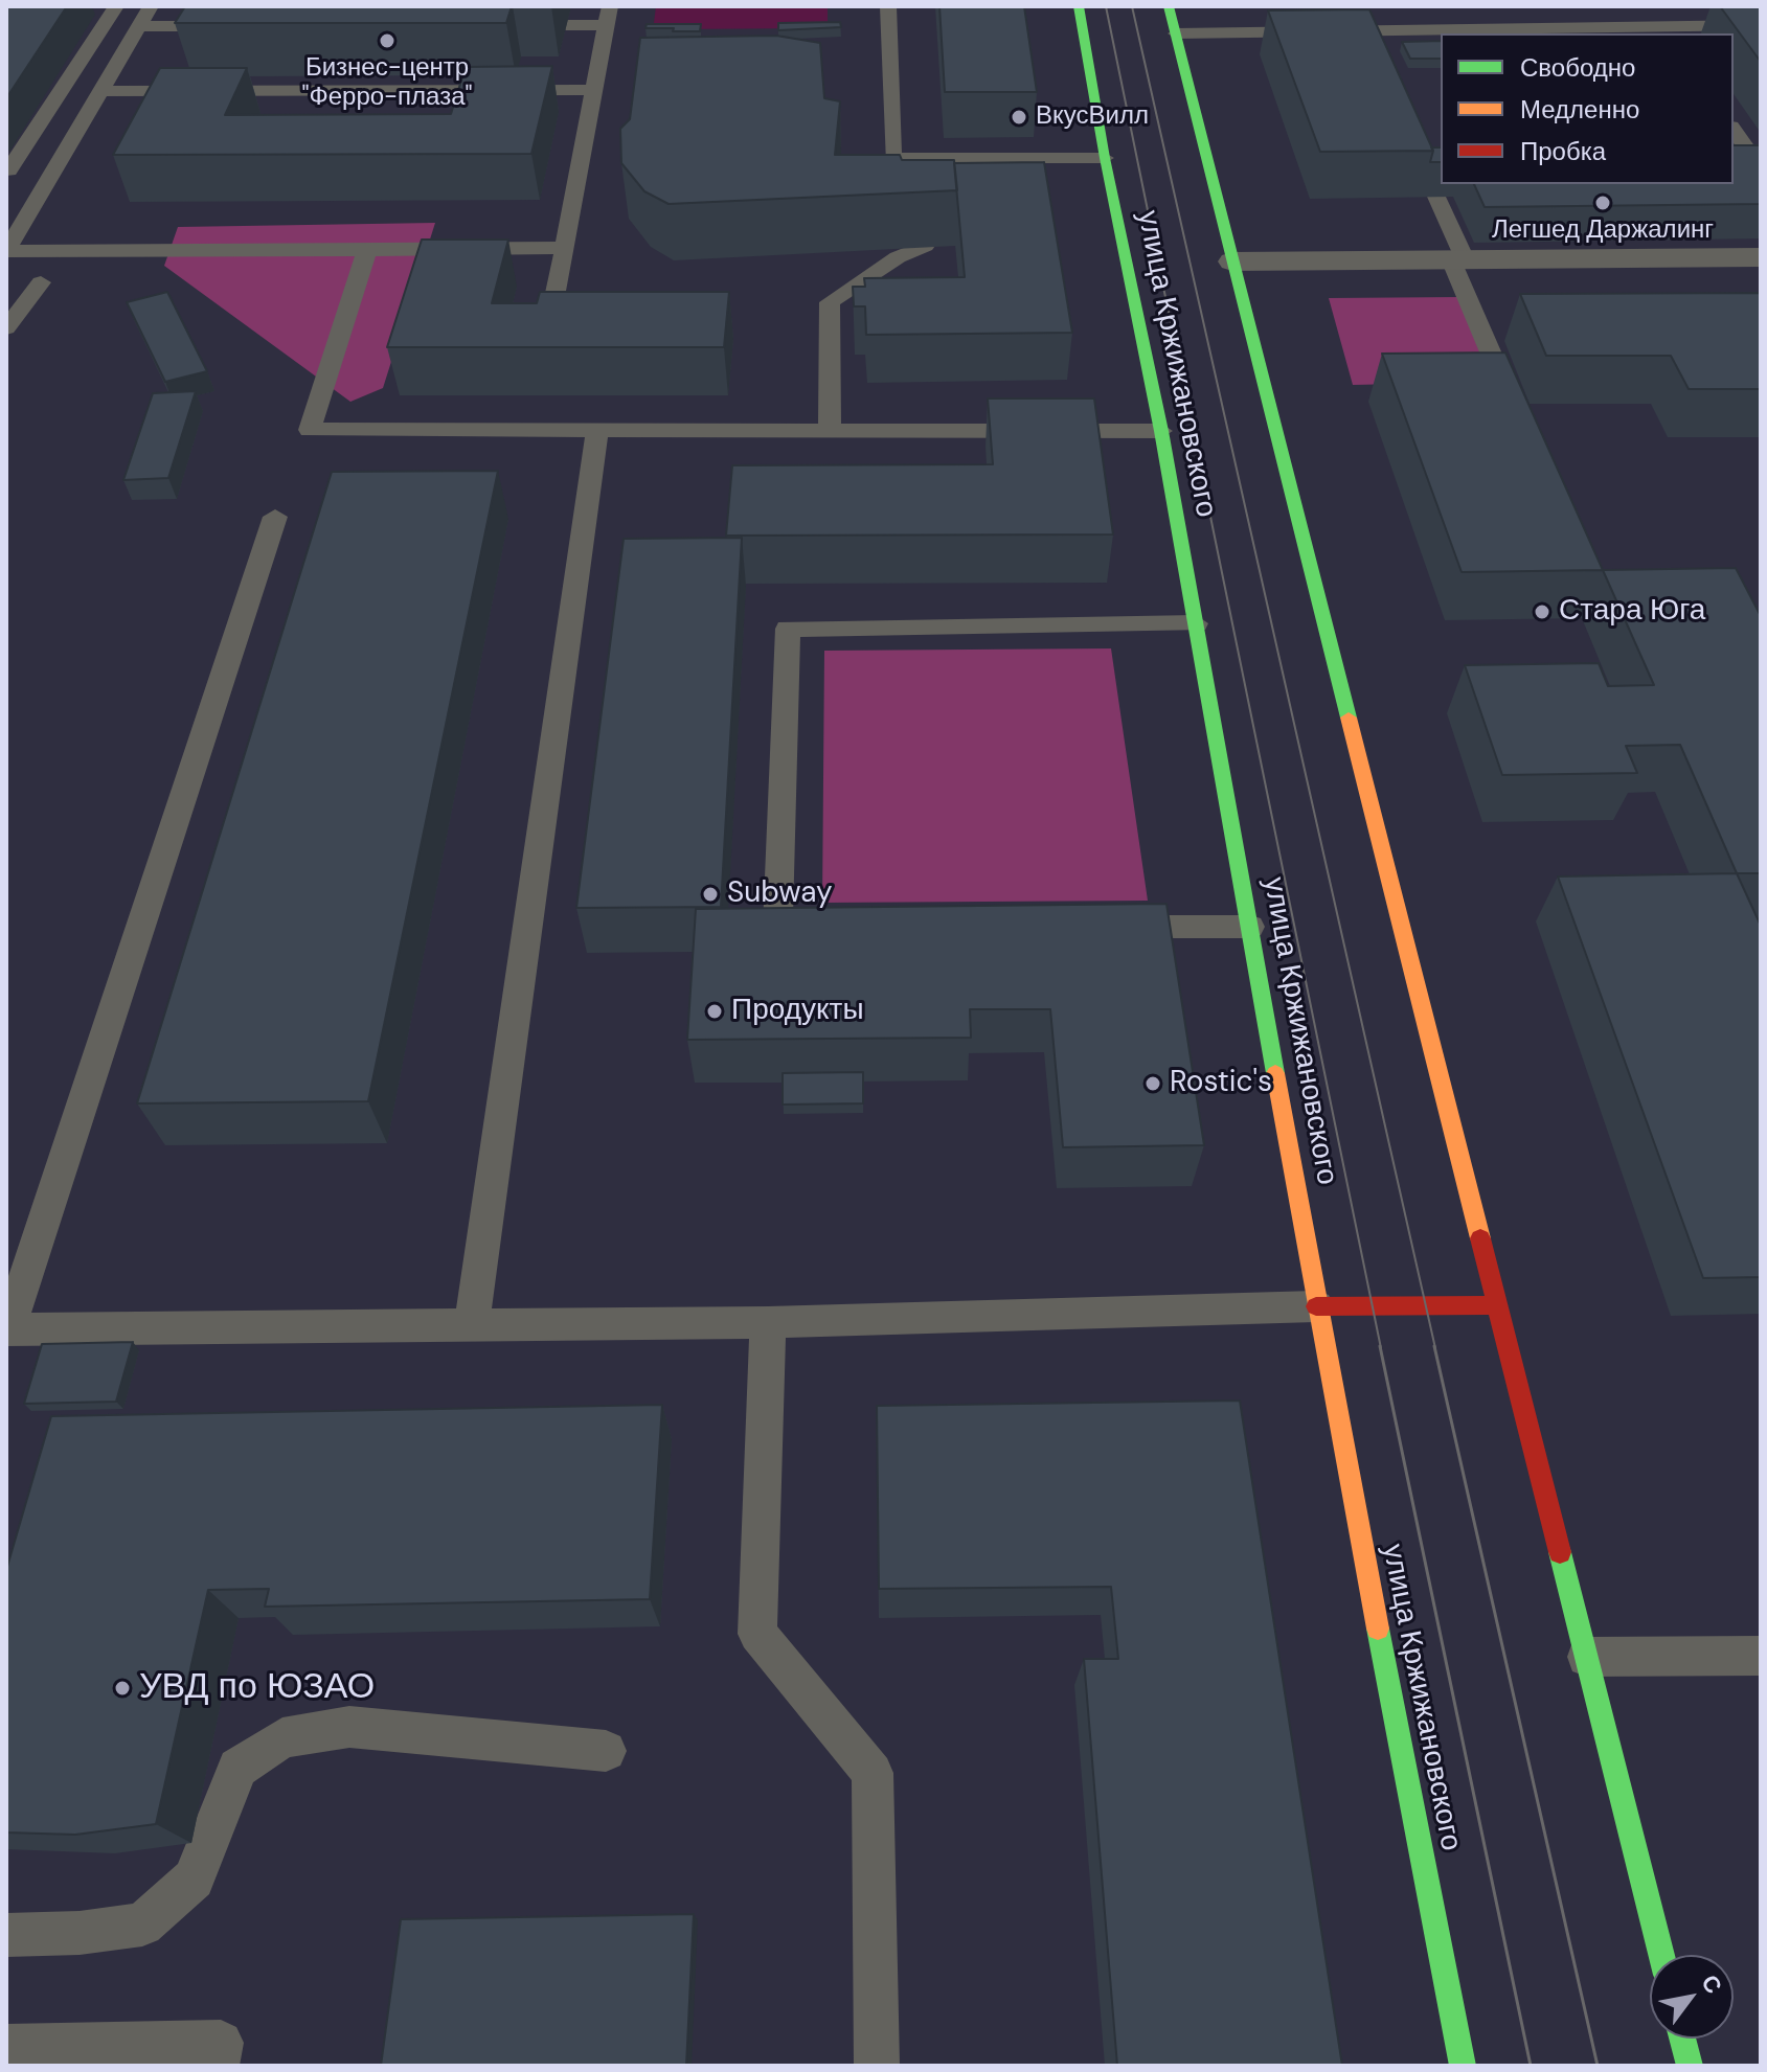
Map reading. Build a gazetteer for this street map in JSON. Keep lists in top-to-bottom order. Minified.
{"streets":{"street":["улица Кржижановского"]},"places":["Бизнес-центр \"Ферро-плаза\"","ВкусВилл","Легшед Даржалинг","Стара Юга","Subway","Продукты","Rostic's","УВД по ЮЗАО"],"legend":["Свободно","Медленно","Пробка"],"north":"top right"}
